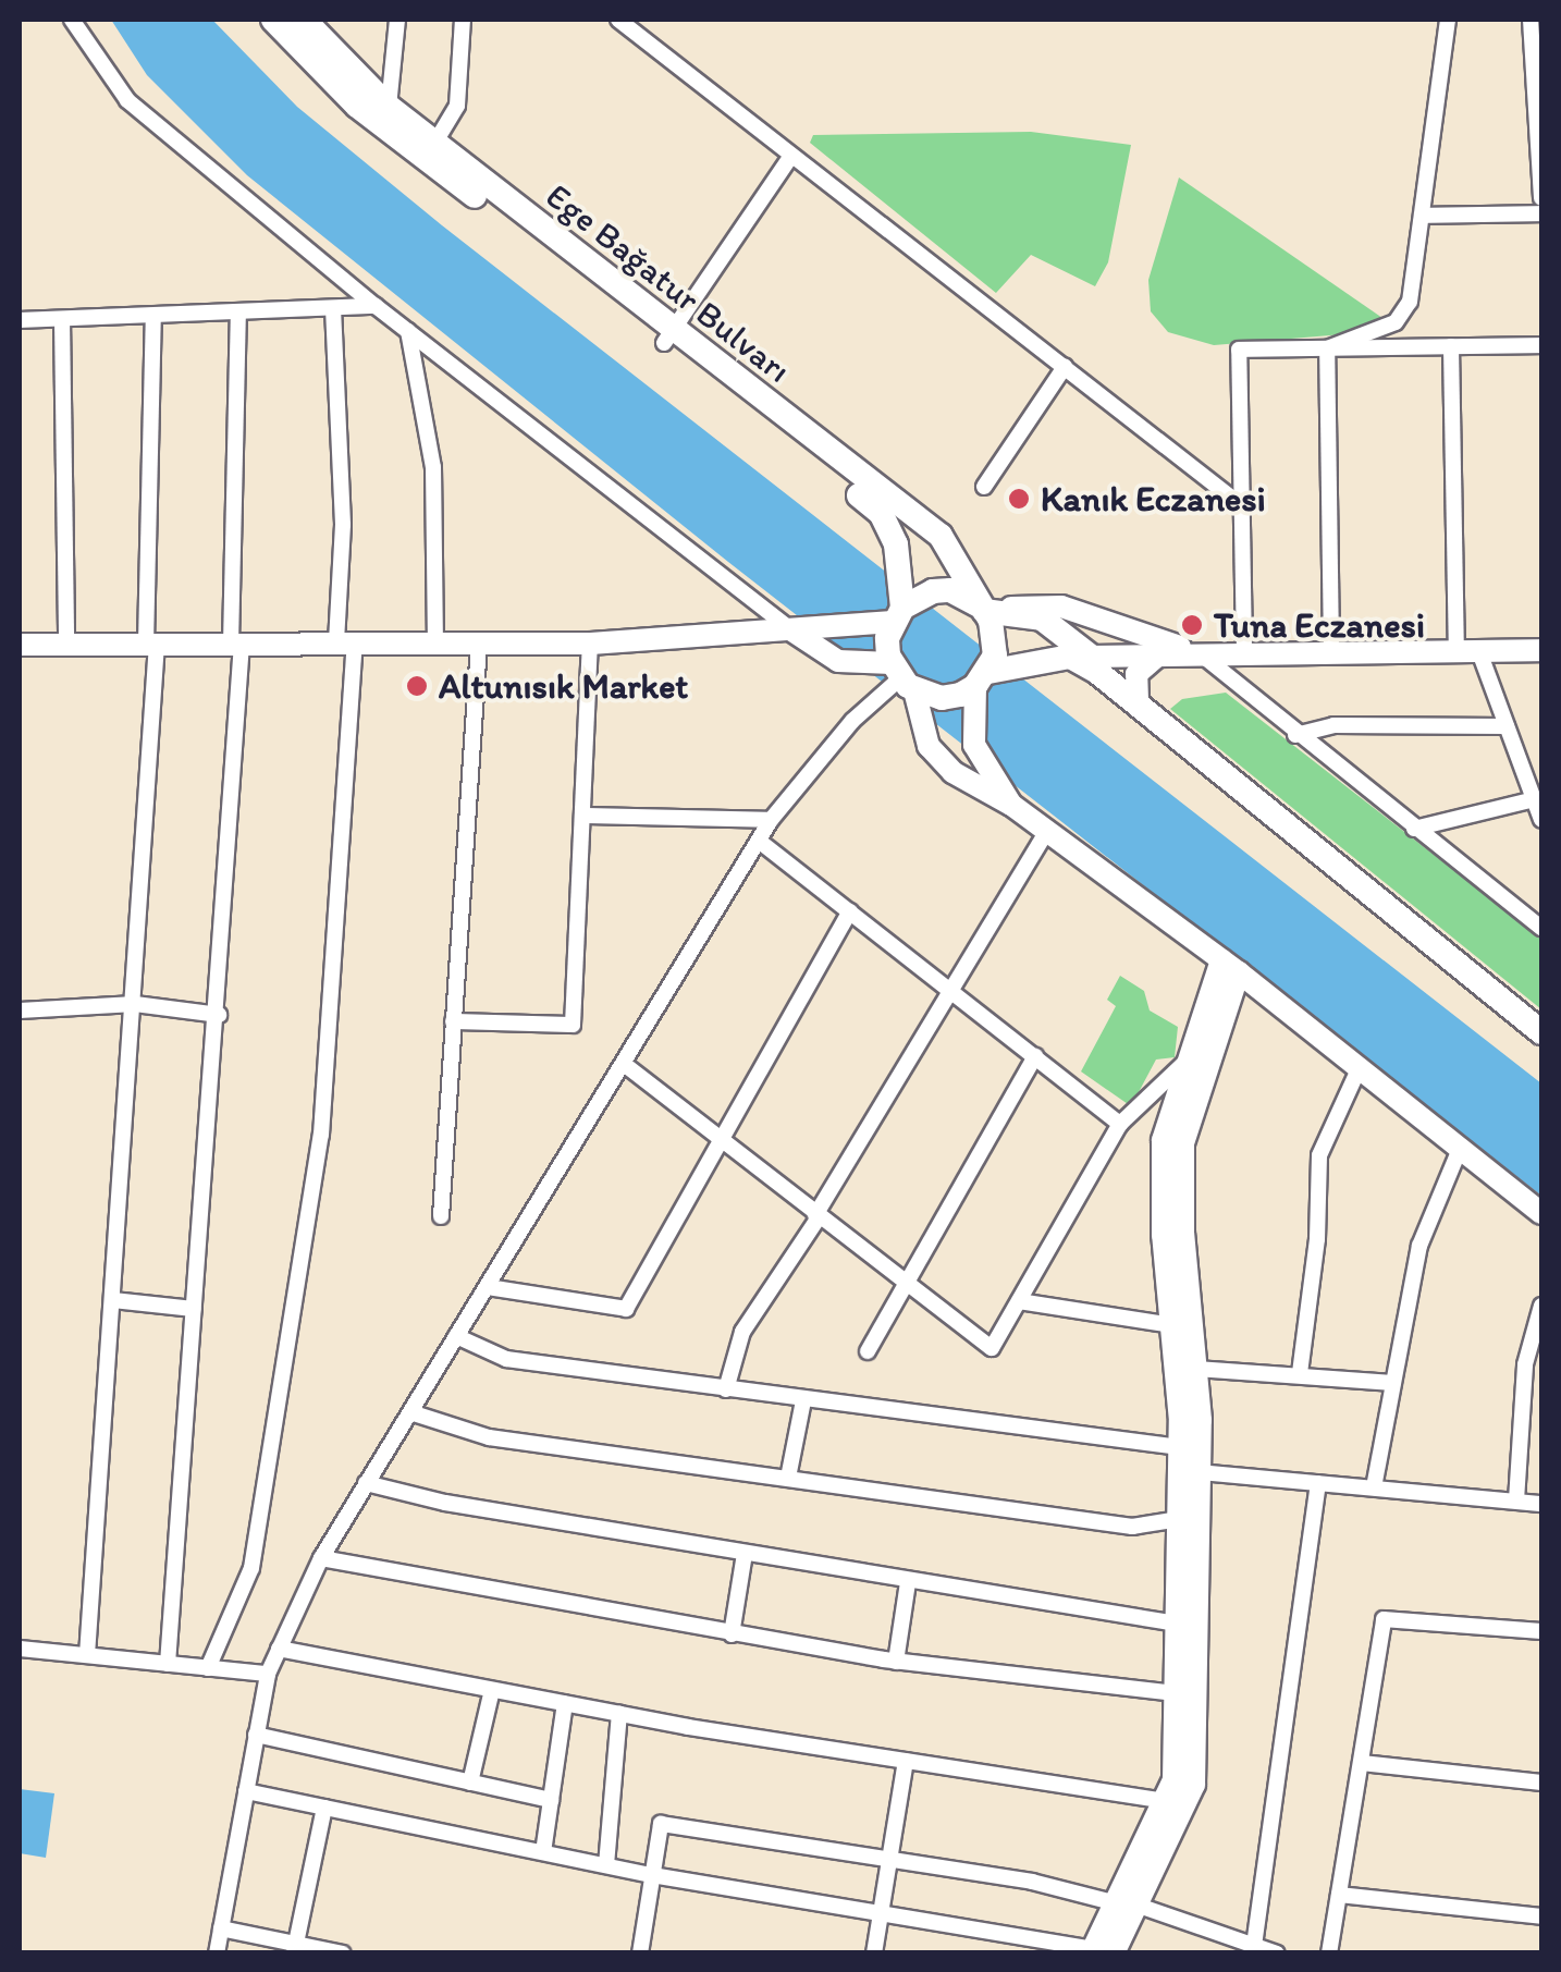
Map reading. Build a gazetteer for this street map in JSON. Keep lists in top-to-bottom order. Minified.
{"streets":{"main road":["Ege Bağatur Bulvarı"]},"places":["Kanık Eczanesi","Tuna Eczanesi","Altunısık Market"]}
